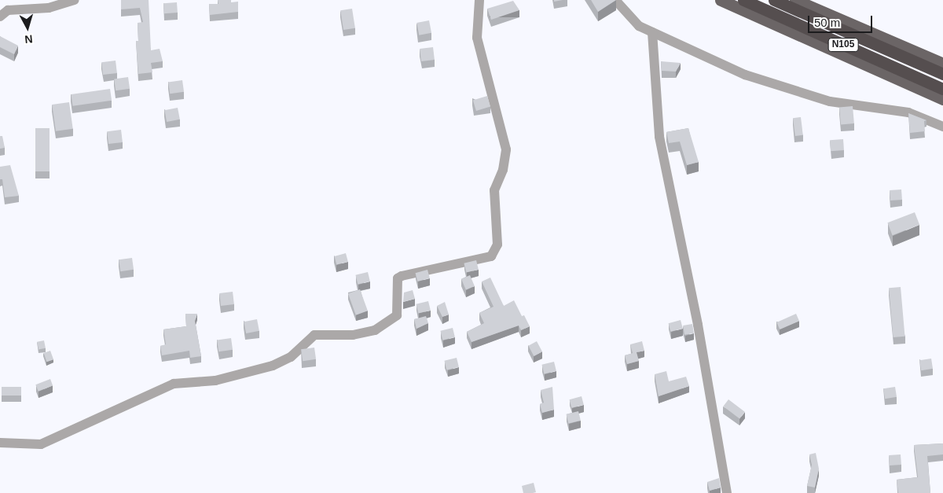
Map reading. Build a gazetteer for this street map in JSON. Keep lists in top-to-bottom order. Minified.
{"streets":{"highway":["N105"]},"scale_bar":"50 m","north":"bottom"}
